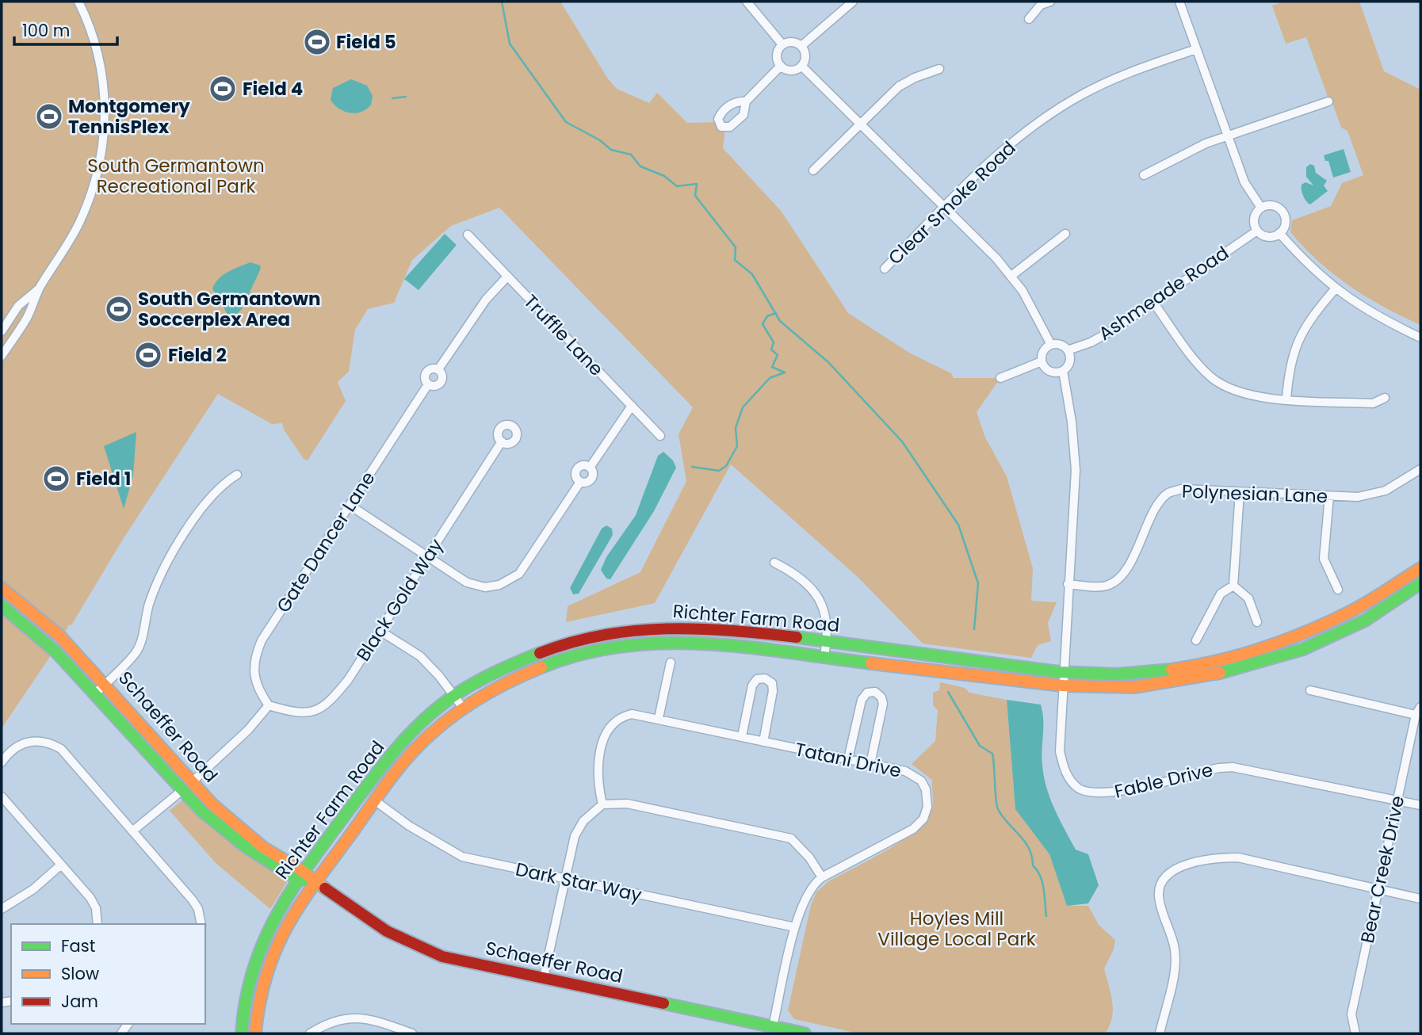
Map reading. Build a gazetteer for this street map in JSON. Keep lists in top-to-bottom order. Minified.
{"streets":{"main road":["Richter Farm Road","Schaeffer Road"],"street":["Clear Smoke Road","Ashmeade Road","Truffle Lane","Polynesian Lane","Gate Dancer Lane","Black Gold Way","Tatani Drive","Fable Drive","Bear Creek Drive","Dark Star Way"]},"crossings":[["Ashmeade Road","Fable Drive"],["Truffle Lane","Gate Dancer Lane"],["Polynesian Lane","Fable Drive"],["Gate Dancer Lane","Black Gold Way"],["Richter Farm Road","Schaeffer Road"],["Richter Farm Road","Fable Drive"],["Richter Farm Road","Dark Star Way"],["Schaeffer Road","Tatani Drive"],["Tatani Drive","Dark Star Way"],["Fable Drive","Bear Creek Drive"]],"parks":["South Germantown Recreational Park","Hoyles Mill Village Local Park"],"places":{"sports":["Field 5","Field 4","Montgomery TennisPlex","South Germantown Soccerplex Area","Field 2","Field 1"]},"legend":["Fast","Slow","Jam"],"scale_bar":"100 m"}
